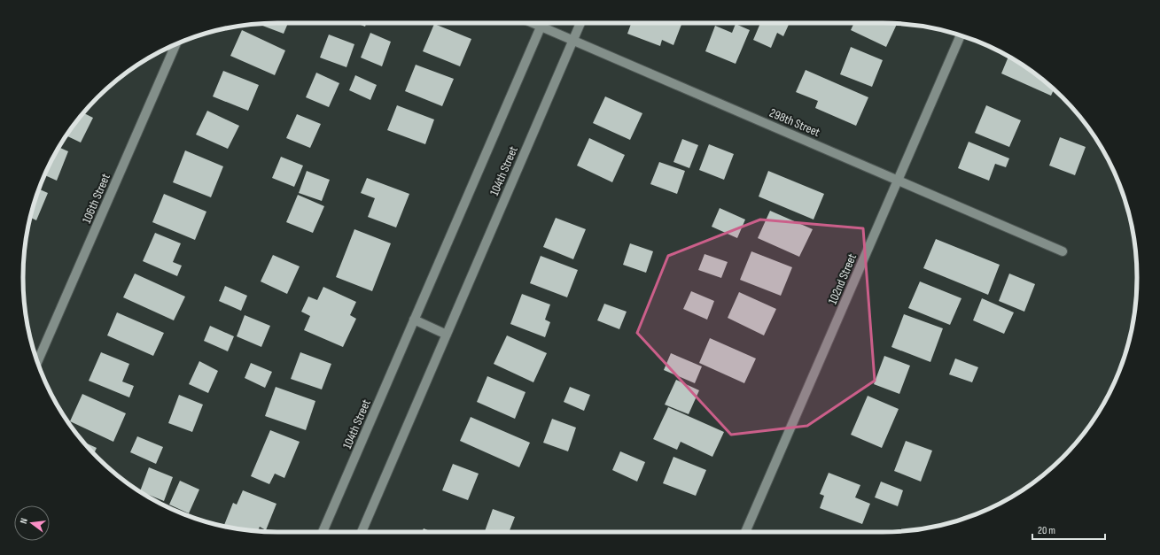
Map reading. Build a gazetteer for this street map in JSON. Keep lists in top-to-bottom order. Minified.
{"streets":{"street":["298th Street","104th Street","106th Street","102nd Street"]},"crossings":[["298th Street","104th Street"],["298th Street","102nd Street"]],"scale_bar":"20 m","north":"left"}
